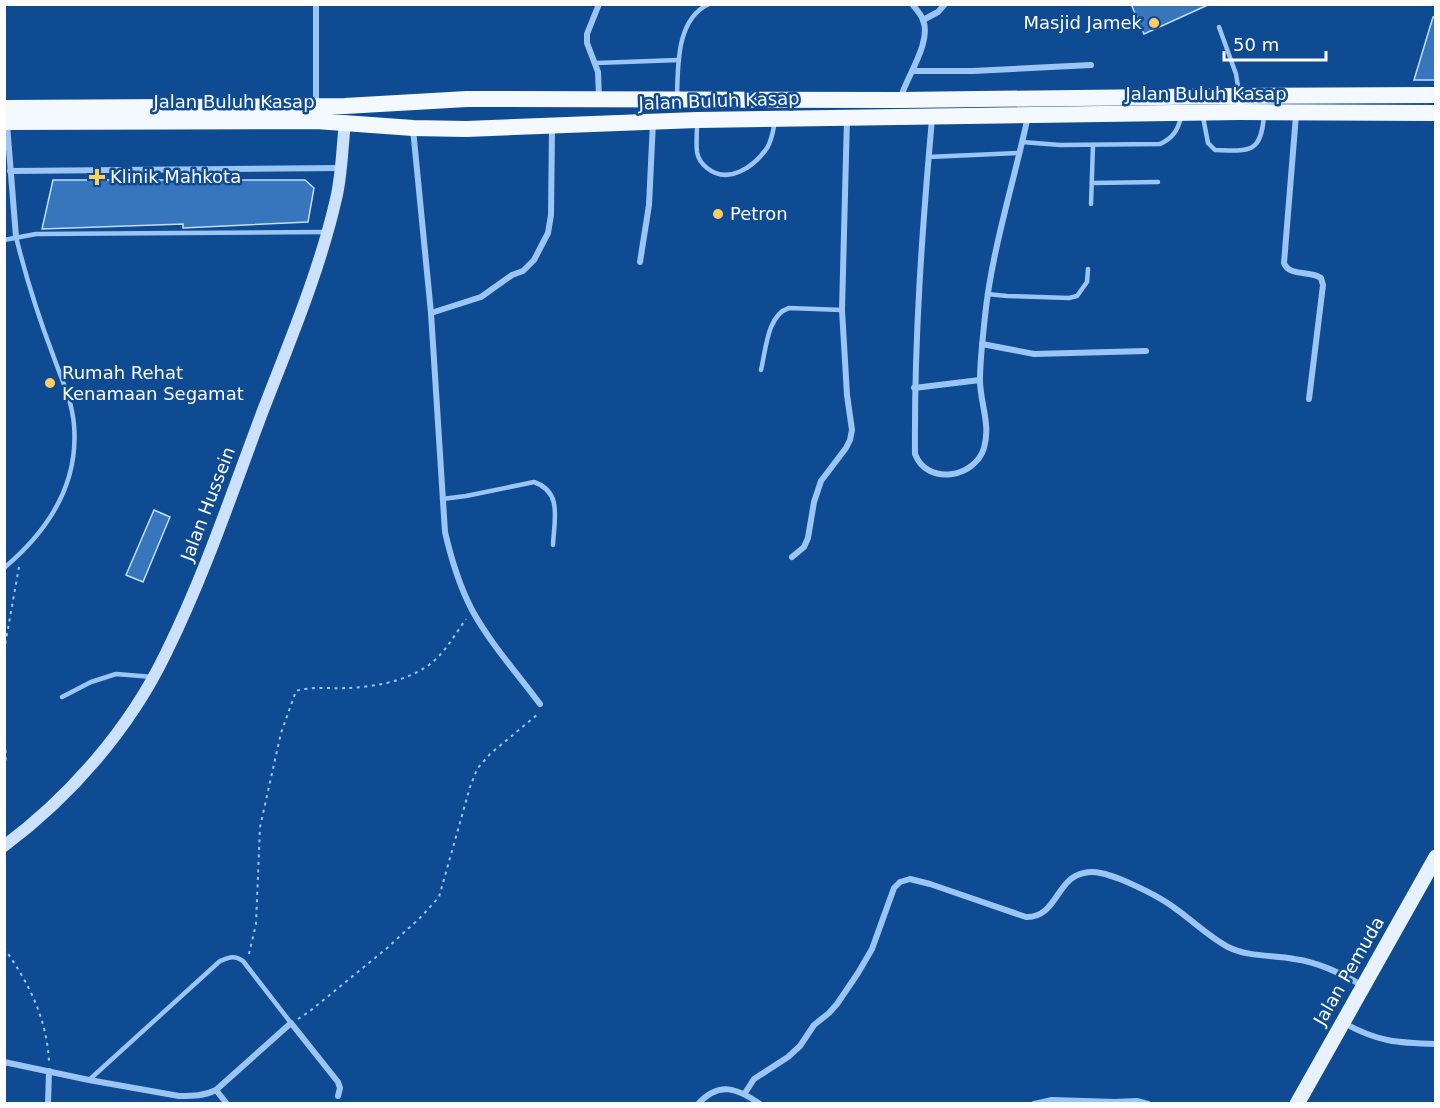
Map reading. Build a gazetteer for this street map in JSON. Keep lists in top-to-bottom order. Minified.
{"streets":{"highway":["Jalan Buluh Kasap"],"main road":["Jalan Hussein","Jalan Pemuda"]},"crossings":[["Jalan Buluh Kasap","Jalan Hussein"]],"places":{"other":["Masjid Jamek","Petron","Rumah Rehat Kenamaan Segamat"],"health":["Klinik Mahkota"]},"scale_bar":"50 m"}
